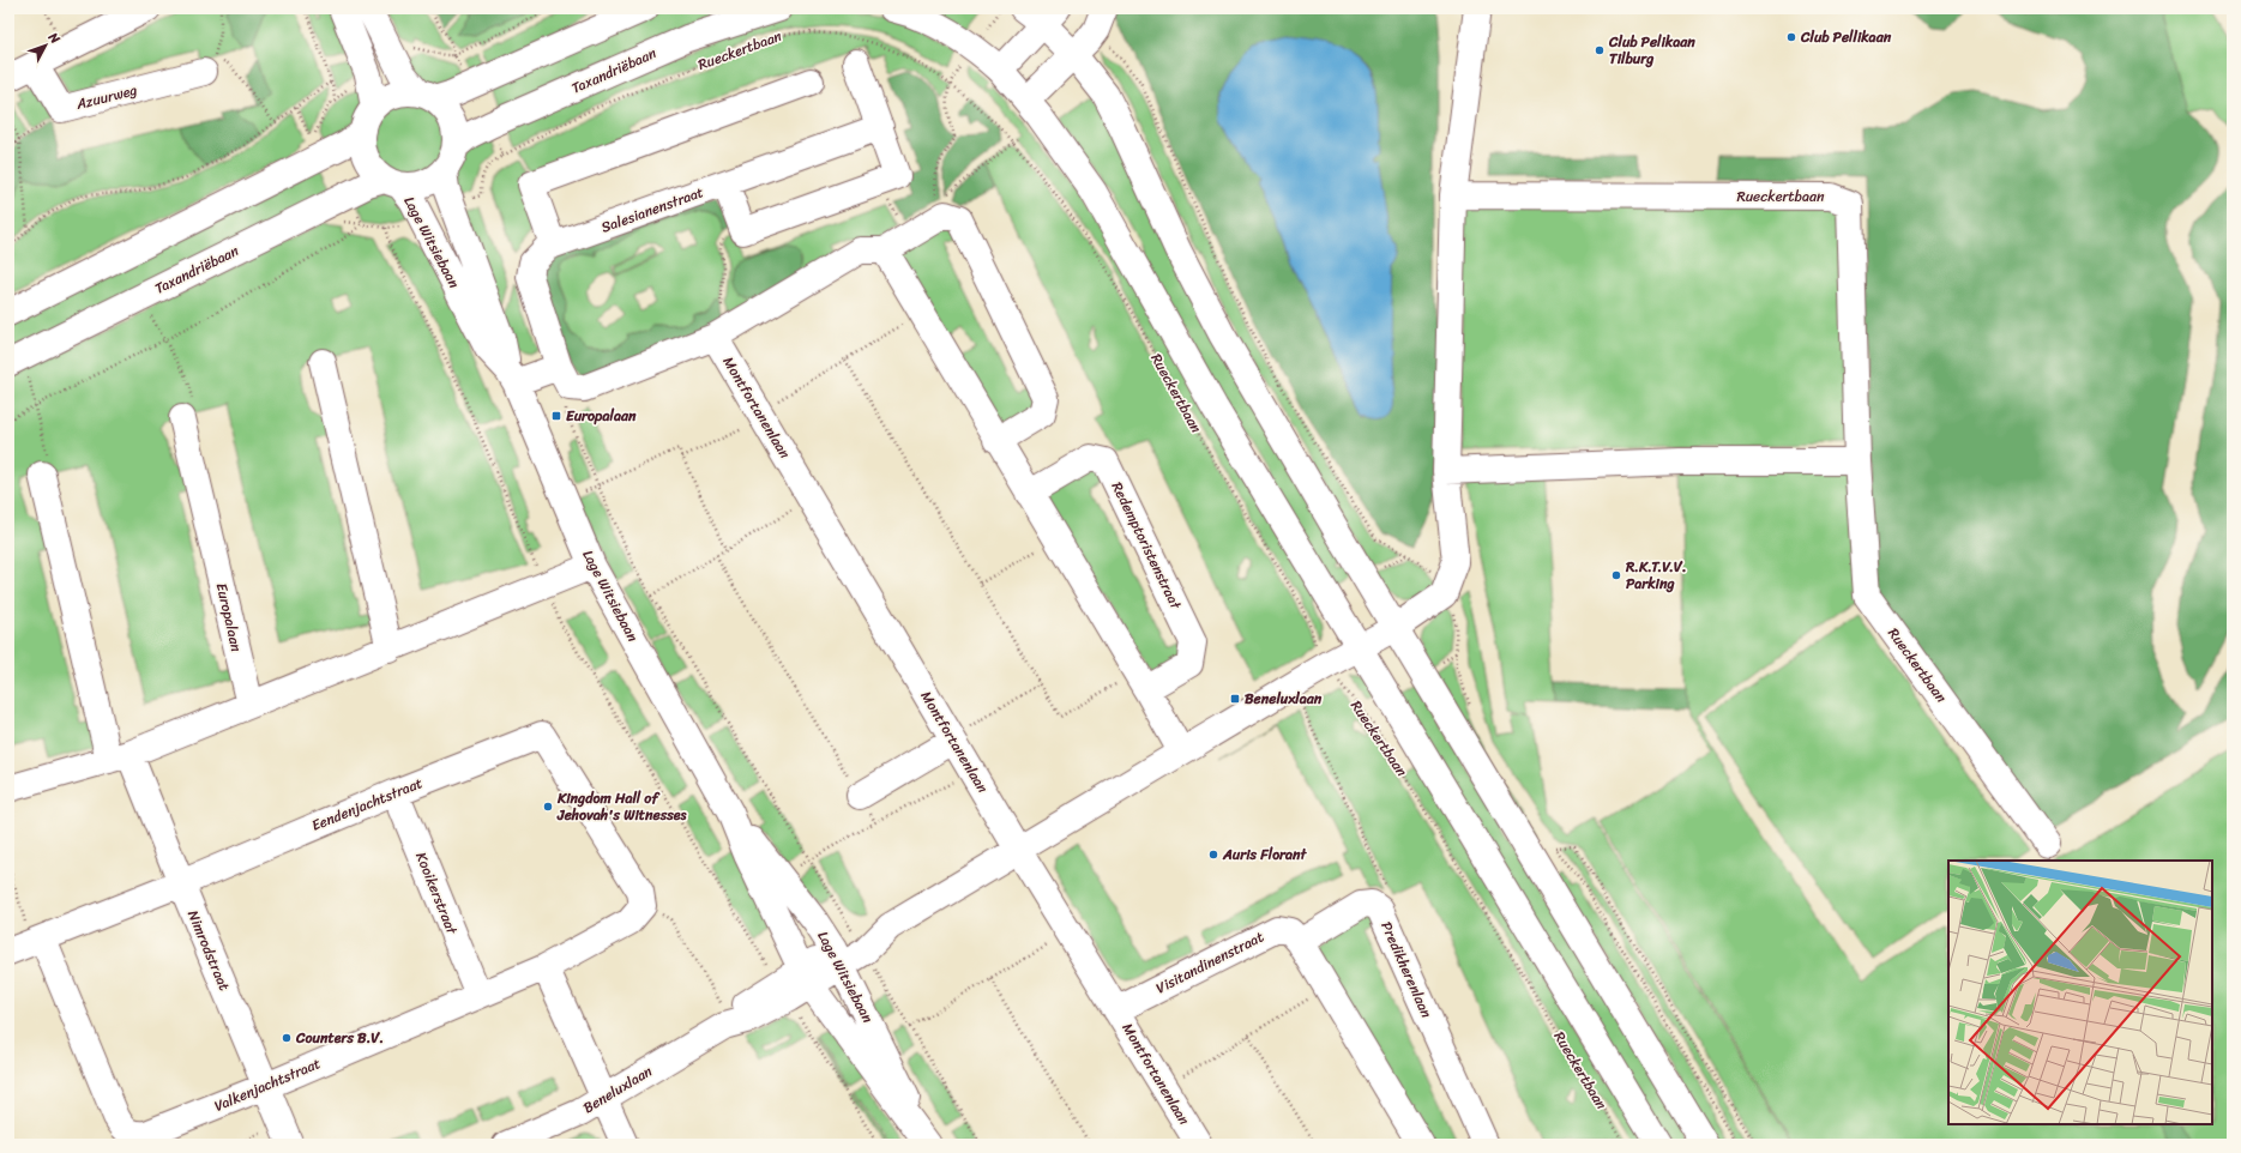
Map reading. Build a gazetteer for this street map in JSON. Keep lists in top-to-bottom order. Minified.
{"streets":{"street":["Rueckertbaan","Taxandriëbaan","Azuurweg","Salesianenstraat","Lage Witsiebaan","Montfortanenlaan","Redemptoristenstraat","Europalaan","Eendenjachtstraat","Kooikerstraat","Nimrodstraat","Visitandinenstraat","Predikherenlaan","Valkenjachtstraat","Beneluxlaan"]},"crossings":[["Rueckertbaan","Beneluxlaan"],["Taxandriëbaan","Lage Witsiebaan"],["Lage Witsiebaan","Beneluxlaan"],["Montfortanenlaan","Visitandinenstraat"],["Montfortanenlaan","Beneluxlaan"],["Eendenjachtstraat","Kooikerstraat"],["Eendenjachtstraat","Nimrodstraat"],["Eendenjachtstraat","Valkenjachtstraat"],["Kooikerstraat","Valkenjachtstraat"],["Nimrodstraat","Valkenjachtstraat"],["Visitandinenstraat","Predikherenlaan"]],"places":{"other":["Club Pellikaan","Club Pelikaan Tilburg","R.K.T.V.V. Parking","Kingdom Hall of Jehovah's Witnesses","Auris Florant","Counters B.V."],"transit":["Europalaan","Beneluxlaan"]},"north":"top right"}
